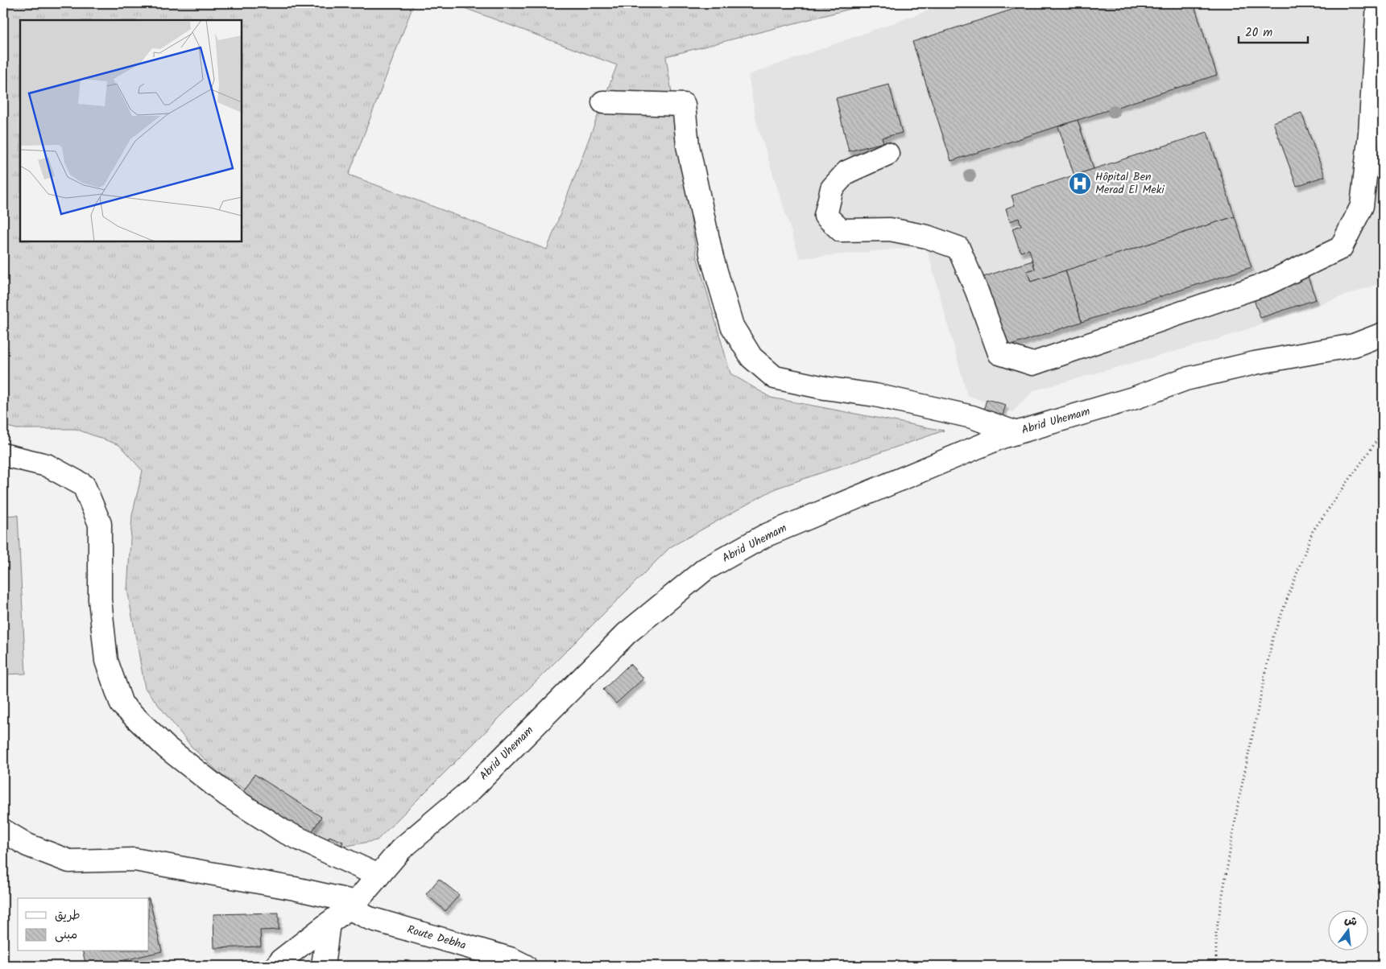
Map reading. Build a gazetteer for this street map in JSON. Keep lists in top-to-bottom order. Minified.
{"streets":{"street":["Abrid Uhemam","Route Debha"]},"crossings":[["Abrid Uhemam","Route Debha"]],"places":{"hospital":["Hôpital Ben Merad El Meki"]},"legend":["طريق","مبنى"],"scale_bar":"20 m","north":"top"}
